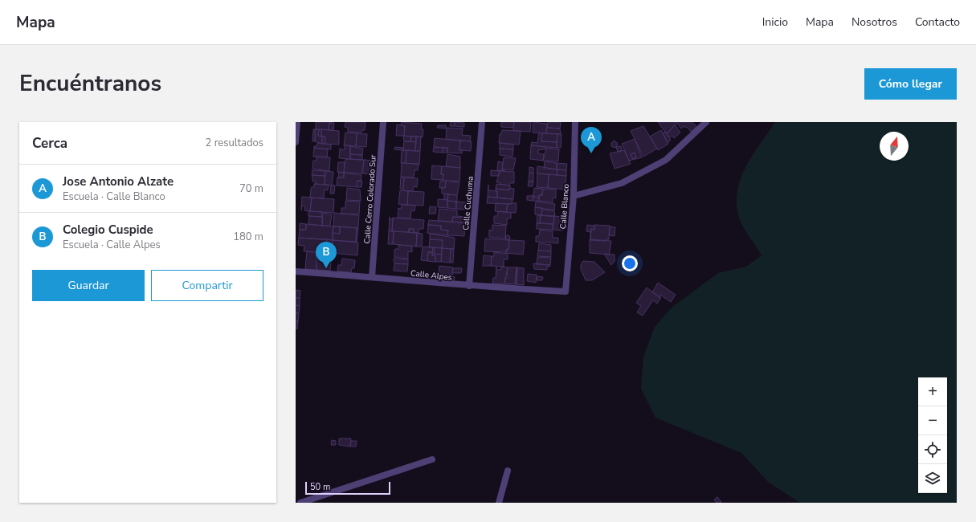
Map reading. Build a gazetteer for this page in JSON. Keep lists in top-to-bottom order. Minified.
{"streets":{"street":["Calle Cerro Colorado Sur","Calle Cuchuma","Calle Blanco","Calle Alpes"]},"crossings":[["Calle Cerro Colorado Sur","Calle Alpes"],["Calle Cuchuma","Calle Alpes"],["Calle Blanco","Calle Alpes"]],"scale_bar":"50 m","north":"top","page":{"header":"Mapa","nav":["Inicio","Mapa","Nosotros","Contacto"],"title":"Encuéntranos","buttons":["Cómo llegar",["Guardar","Compartir"]],"heading":["Cerca","2 resultados"],"pins":["A","B"],"list":[{"mark":"A","name":"Jose Antonio Alzate","note":"Escuela · Calle Blanco","value":"70 m"},{"mark":"B","name":"Colegio Cuspide","note":"Escuela · Calle Alpes","value":"180 m"}],"map_buttons":["+","−"],"scale":"50 m"}}
